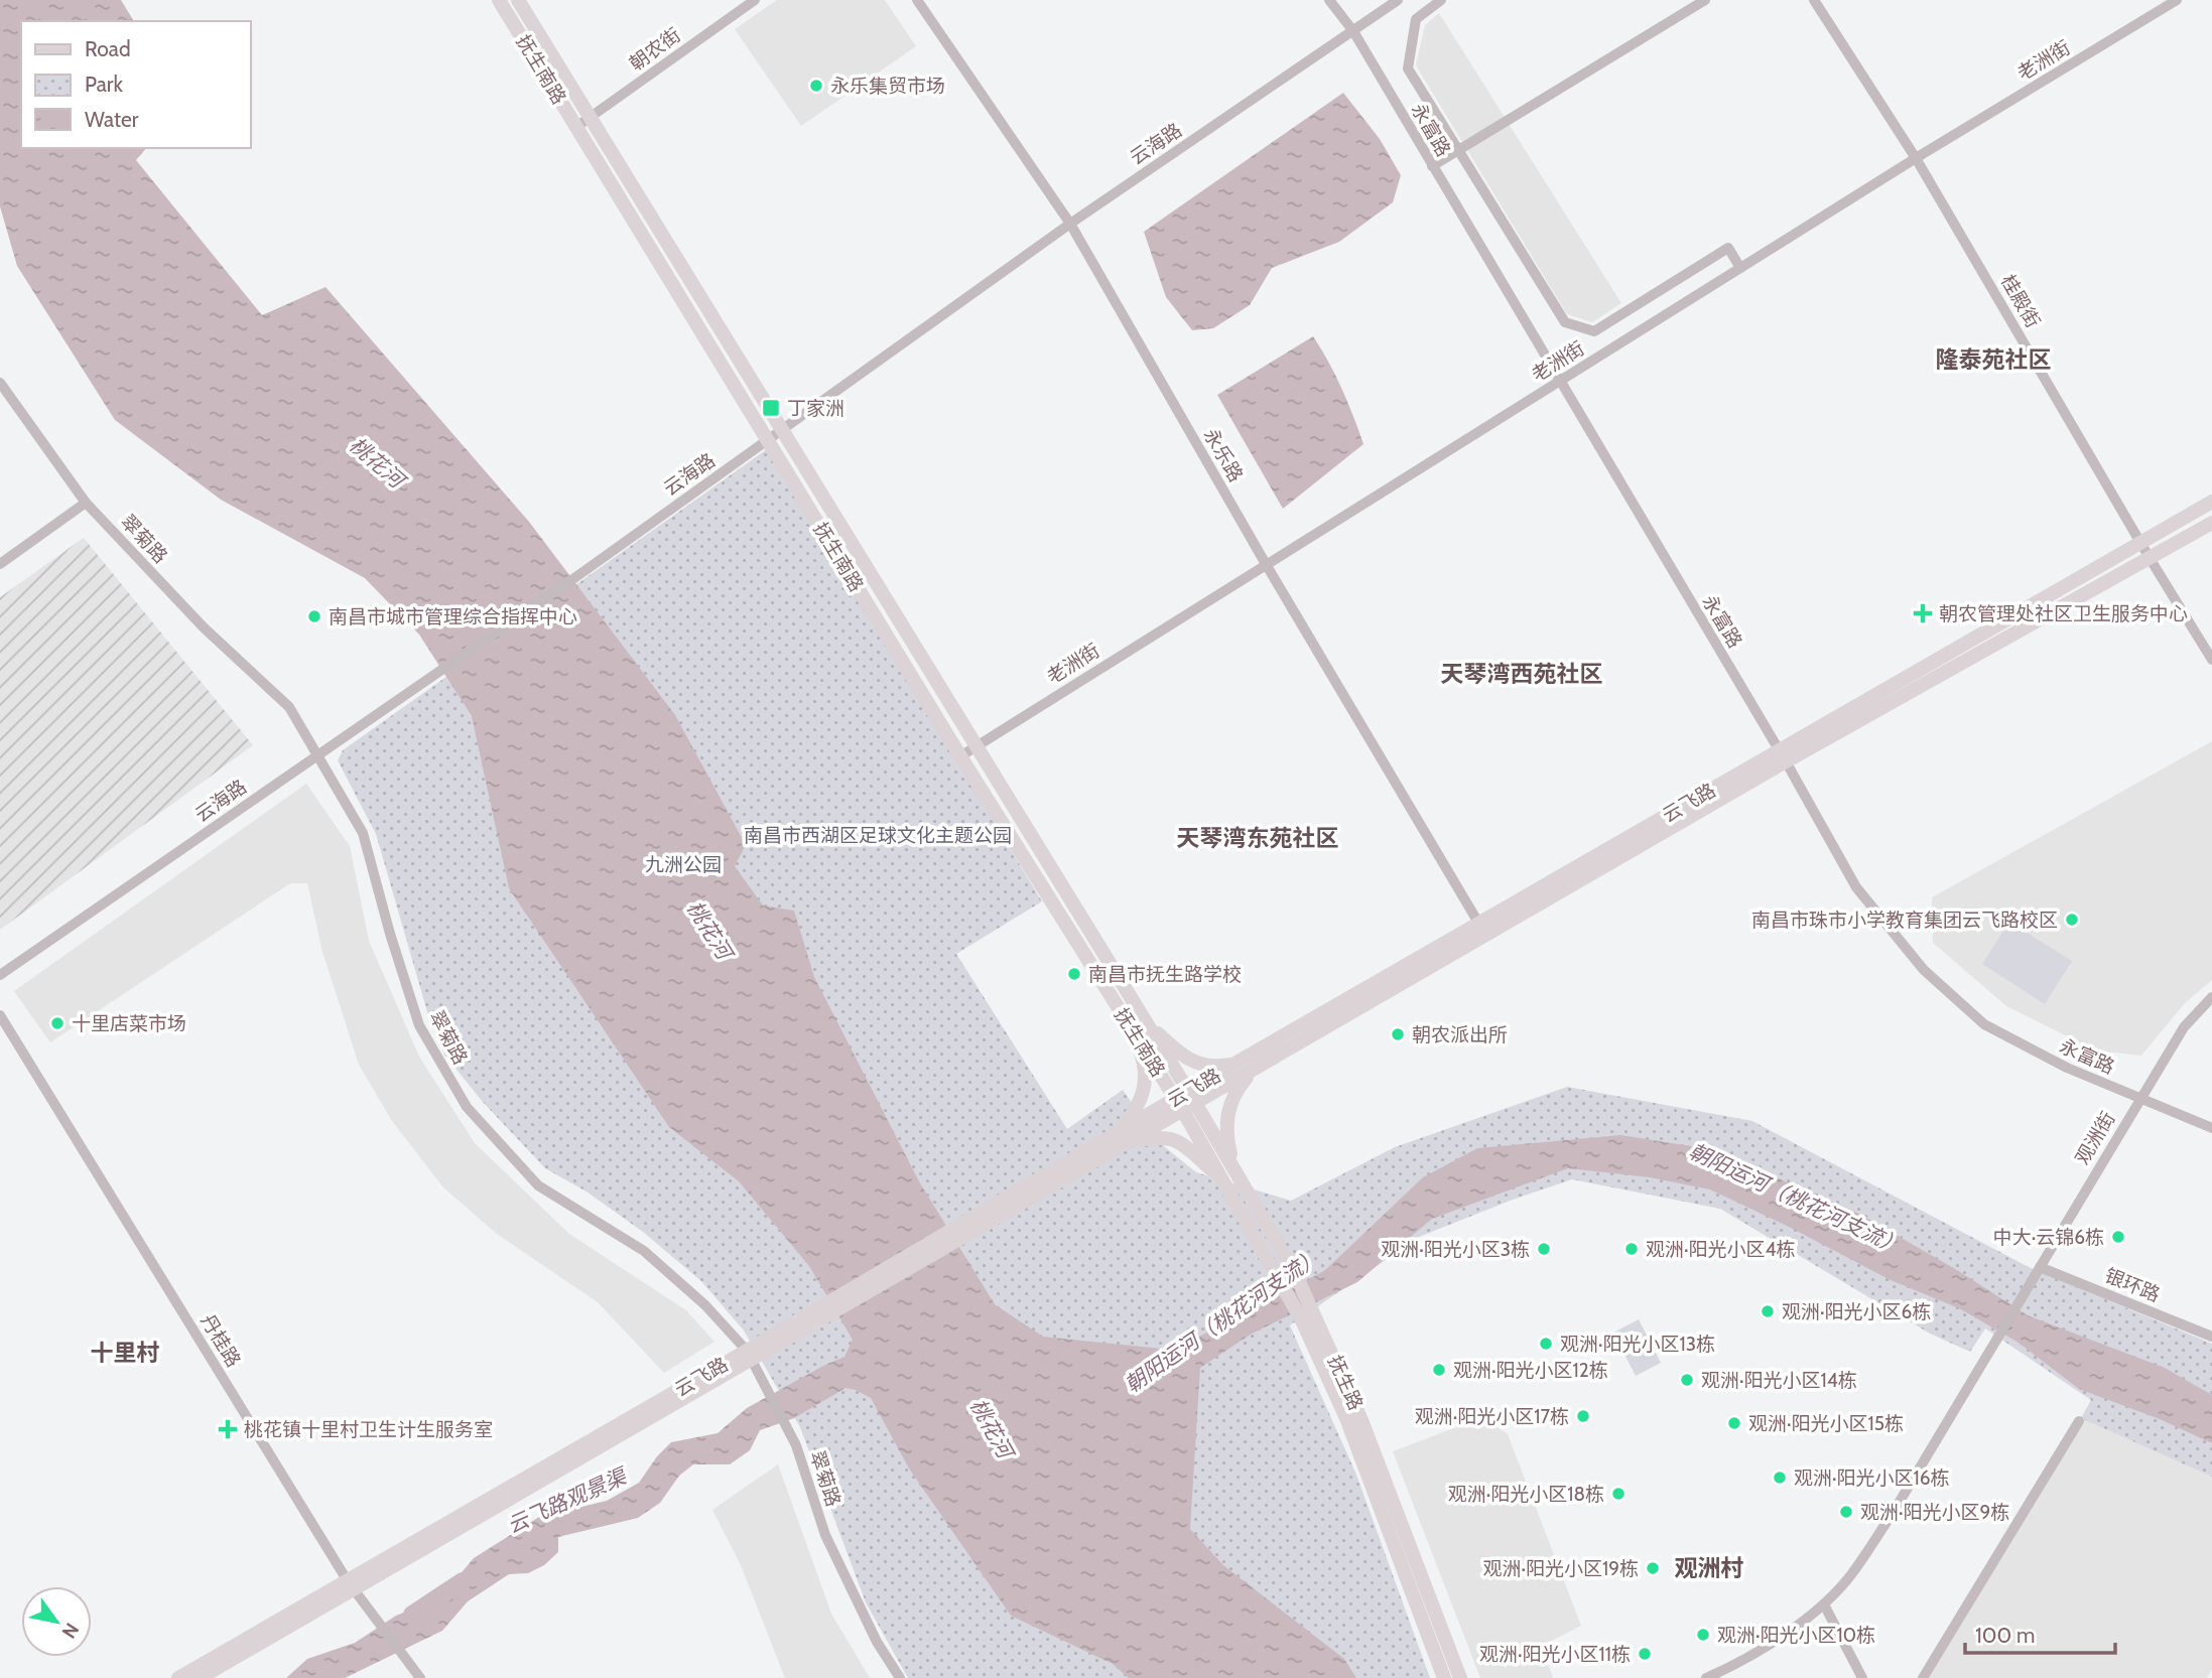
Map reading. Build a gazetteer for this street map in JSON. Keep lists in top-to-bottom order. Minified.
{"streets":{"main road":["抚生南路","云飞路","抚生路"],"street":["朝农街","老洲街","永富路","云海路","桂殿街","永乐路","翠菊路","观洲街","银环路","丹桂路"]},"crossings":[["朝农街","抚生南路"],["老洲街","抚生南路"],["老洲街","永富路"],["老洲街","桂殿街"],["老洲街","永乐路"],["抚生南路","云海路"],["抚生南路","云飞路"],["抚生南路","抚生路"],["永富路","云海路"],["永富路","云飞路"],["永富路","观洲街"],["云海路","永乐路"],["云海路","翠菊路"],["桂殿街","云飞路"],["永乐路","云飞路"],["翠菊路","云飞路"],["云飞路","丹桂路"],["云飞路","抚生路"],["观洲街","银环路"]],"districts":["隆泰苑社区","天琴湾西苑社区","天琴湾东苑社区","十里村","观洲村"],"water":["桃花河","朝阳运河（桃花河支流）","云飞路观景渠"],"parks":["南昌市西湖区足球文化主题公园","九洲公园"],"places":{"other":["永乐集贸市场","南昌市城市管理综合指挥中心","南昌市珠市小学教育集团云飞路校区","南昌市抚生路学校","十里店菜市场","朝农派出所","中大·云锦6栋","观洲·阳光小区3栋","观洲·阳光小区4栋","观洲·阳光小区6栋","观洲·阳光小区13栋","观洲·阳光小区12栋","观洲·阳光小区14栋","观洲·阳光小区17栋","观洲·阳光小区15栋","观洲·阳光小区16栋","观洲·阳光小区18栋","观洲·阳光小区9栋","观洲·阳光小区19栋","观洲·阳光小区10栋","观洲·阳光小区11栋"],"transit":["丁家洲"],"health":["朝农管理处社区卫生服务中心","桃花镇十里村卫生计生服务室"]},"legend":["Road","Park","Water"],"scale_bar":"100 m","north":"bottom right"}
